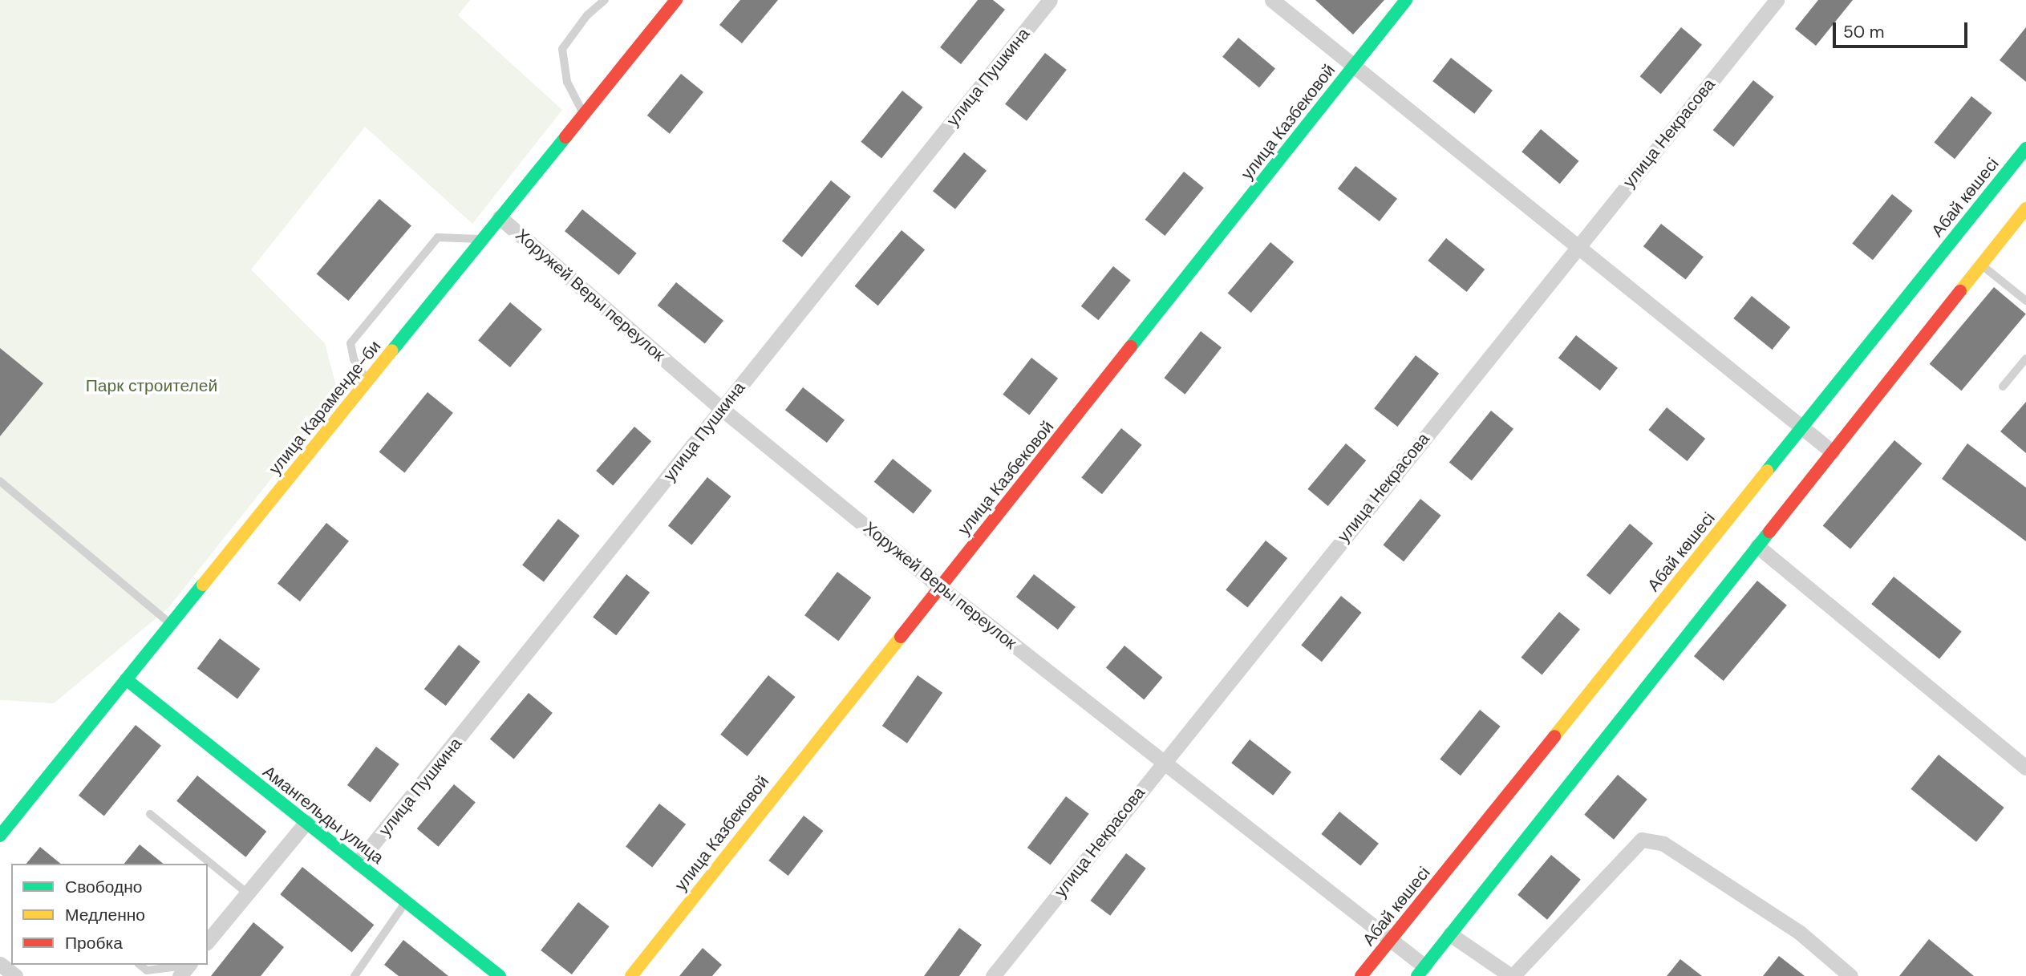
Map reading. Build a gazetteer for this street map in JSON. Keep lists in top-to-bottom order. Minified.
{"streets":{"street":["улица Пушкина","улица Казбековой","улица Некрасова","Абай көшесі","Хоружей Веры переулок","улица Караменде-би","Амангельды улица"]},"crossings":[["улица Пушкина","Хоружей Веры переулок"],["улица Пушкина","Амангельды улица"],["улица Казбековой","Хоружей Веры переулок"],["улица Некрасова","Хоружей Веры переулок"],["Абай көшесі","Хоружей Веры переулок"],["Хоружей Веры переулок","улица Караменде-би"],["улица Караменде-би","Амангельды улица"]],"parks":["Парк строителей"],"legend":["Свободно","Медленно","Пробка"],"scale_bar":"50 m"}
